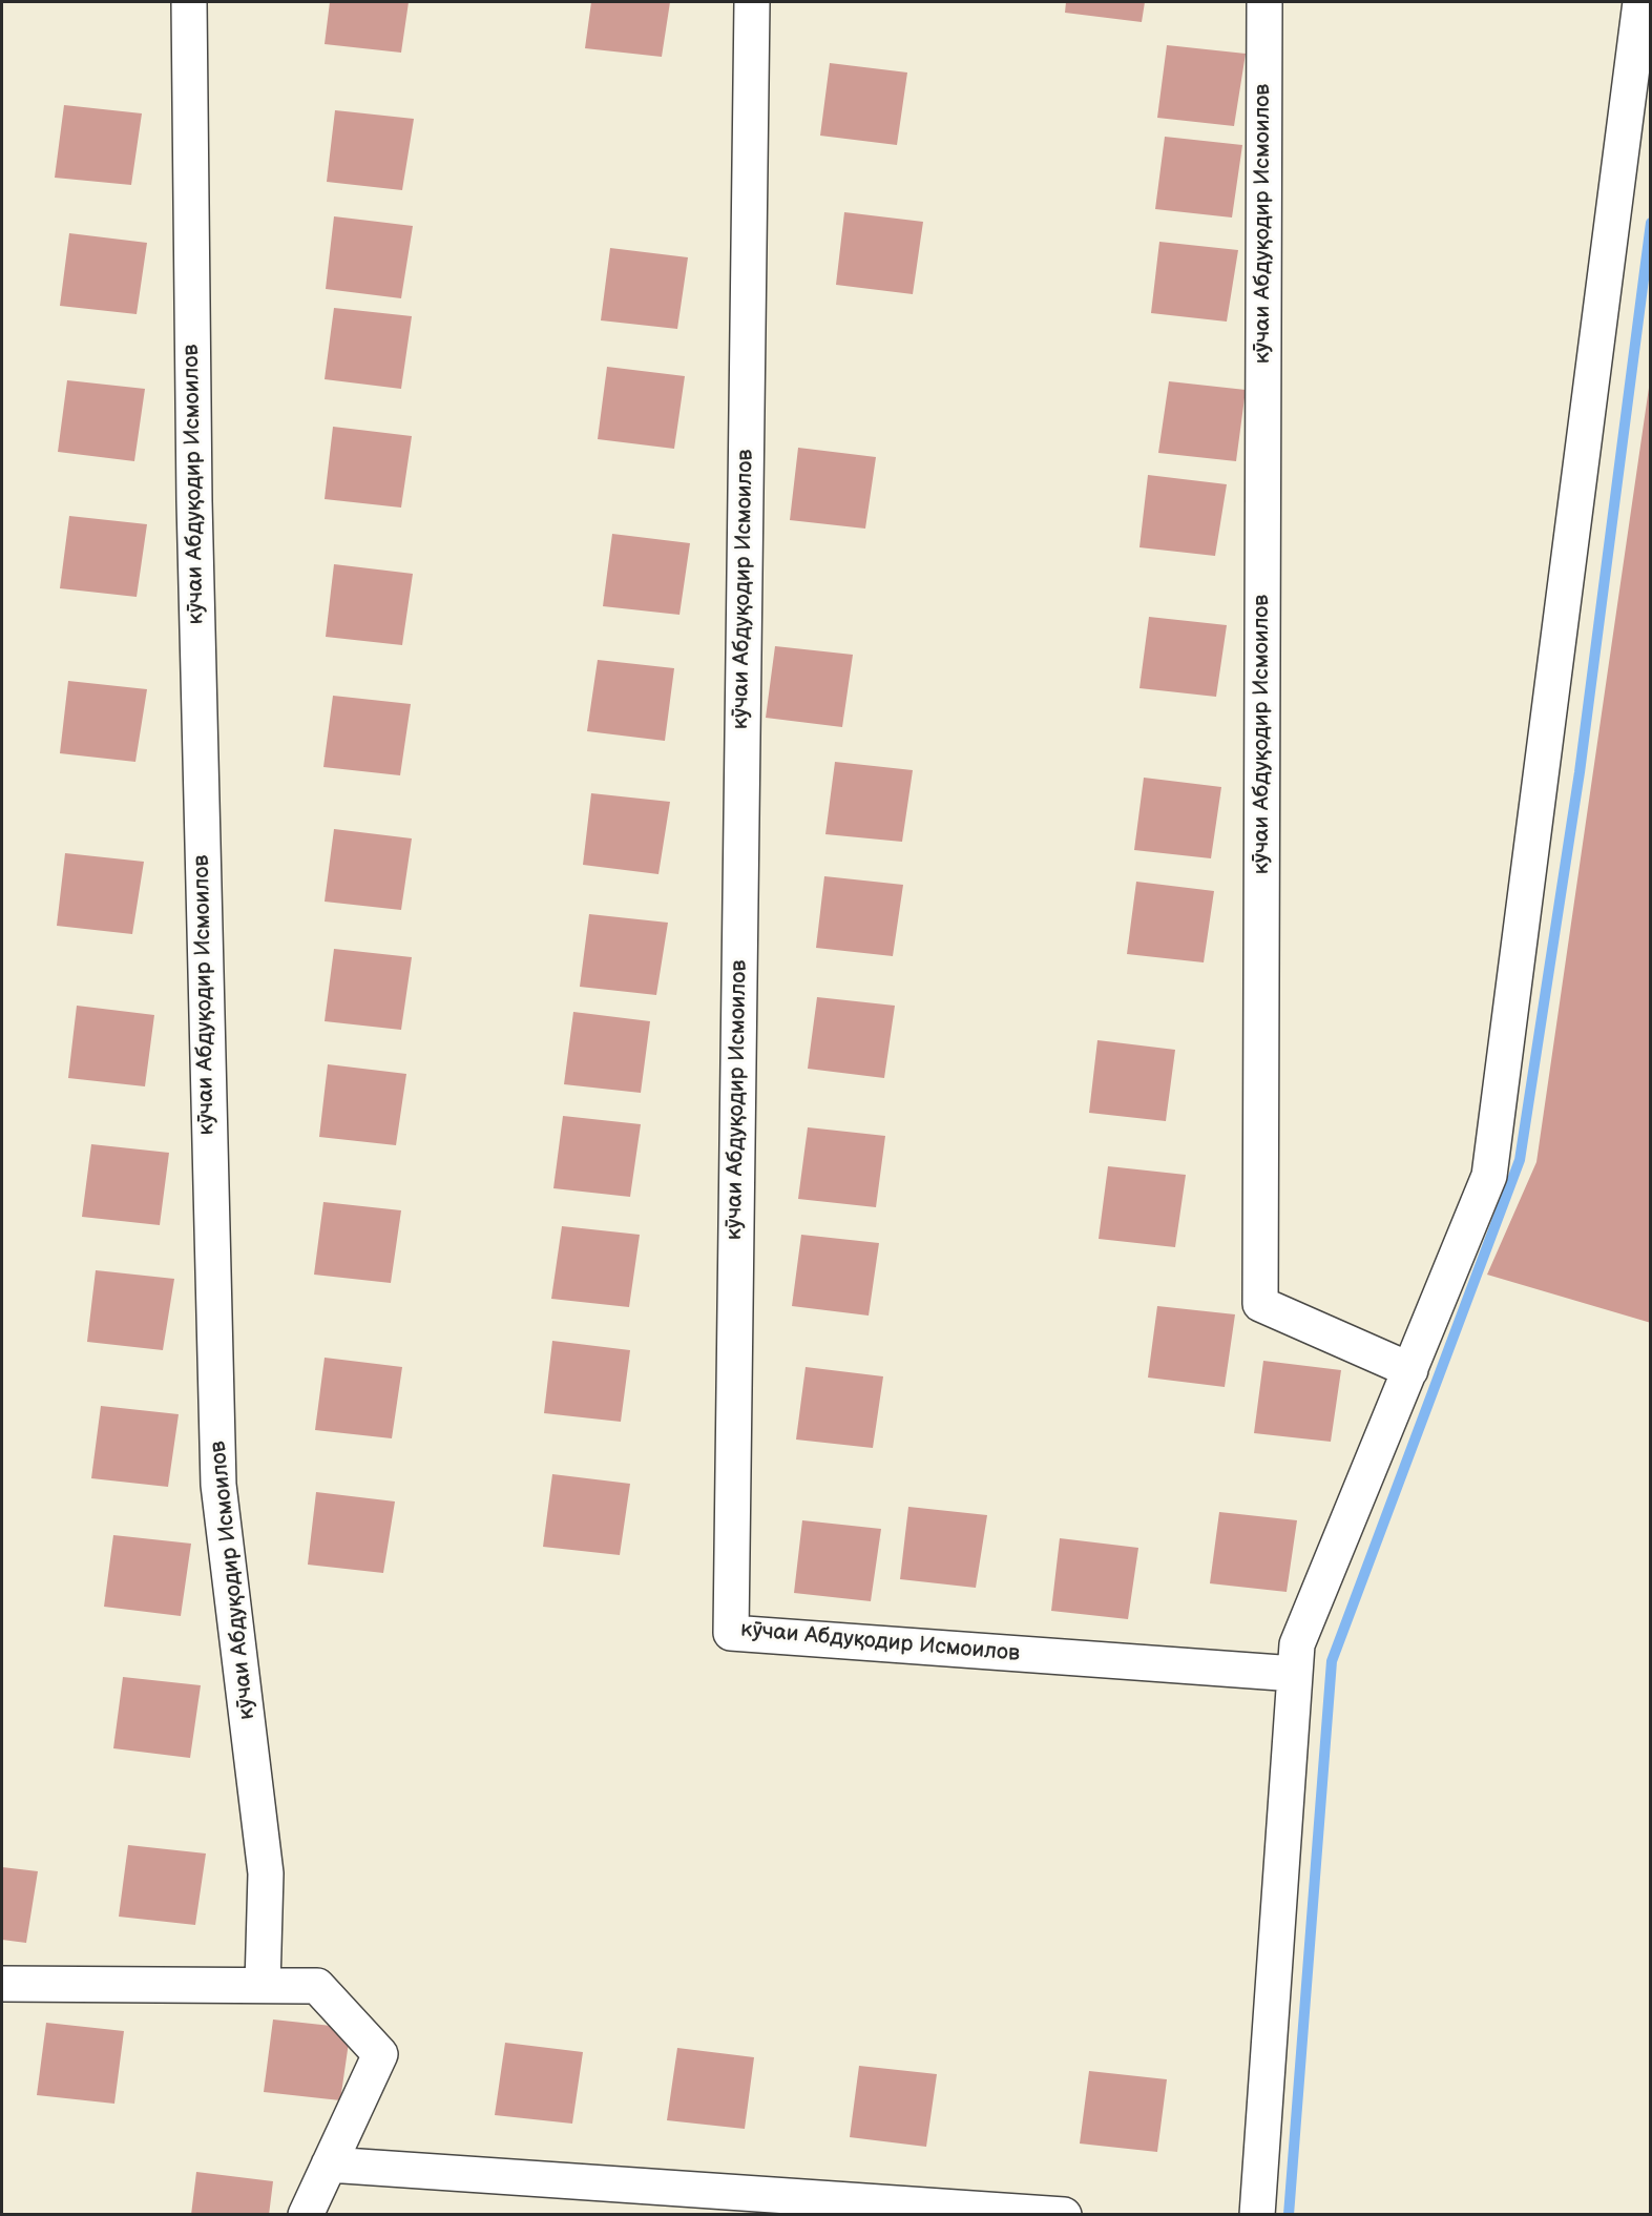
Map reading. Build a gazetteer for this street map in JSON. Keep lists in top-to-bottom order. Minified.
{"streets":{"street":["кӯчаи Абдуқодир Исмоилов"]}}
